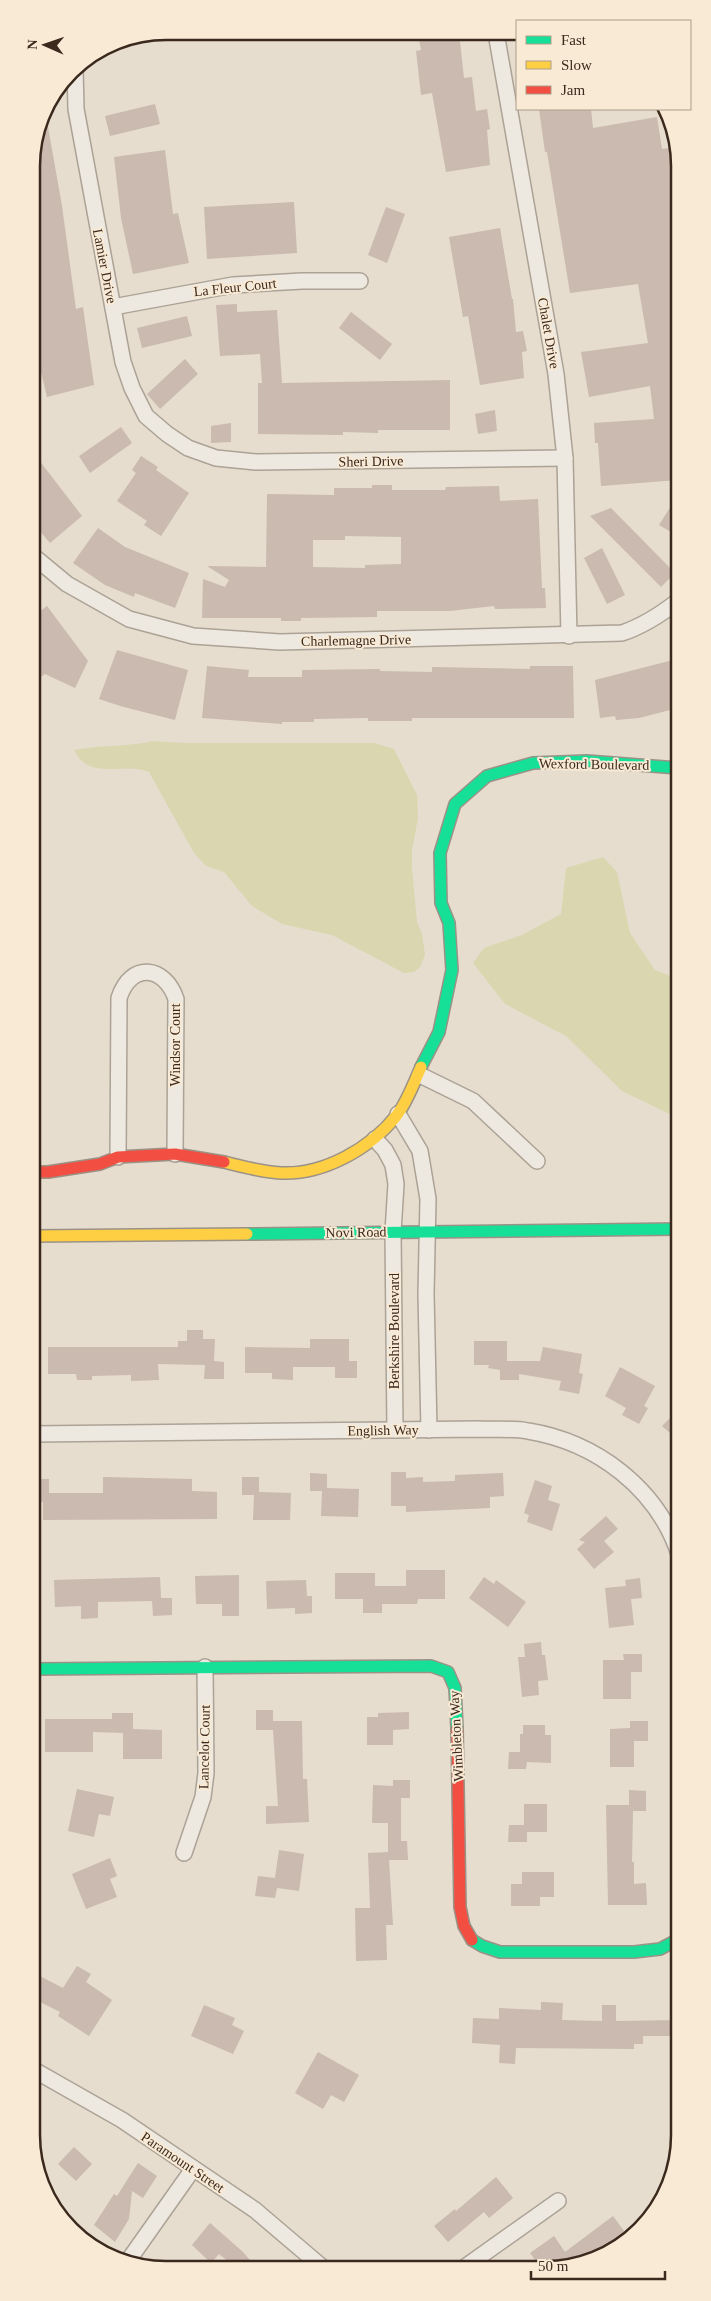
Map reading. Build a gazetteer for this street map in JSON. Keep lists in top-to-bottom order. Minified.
{"streets":{"street":["Lamier Drive","La Fleur Court","Chalet Drive","Sheri Drive","Charlemagne Drive","Wexford Boulevard","Windsor Court","Novi Road","Berkshire Boulevard","English Way","Wimbleton Way","Lancelot Court","Paramount Street"]},"crossings":[["Lamier Drive","La Fleur Court"],["Lamier Drive","Sheri Drive"],["Chalet Drive","Sheri Drive"],["Chalet Drive","Charlemagne Drive"],["Wexford Boulevard","Windsor Court"],["Wexford Boulevard","Berkshire Boulevard"],["Novi Road","Berkshire Boulevard"],["Berkshire Boulevard","English Way"],["Wimbleton Way","Lancelot Court"]],"legend":["Fast","Slow","Jam"],"scale_bar":"50 m","north":"left"}
